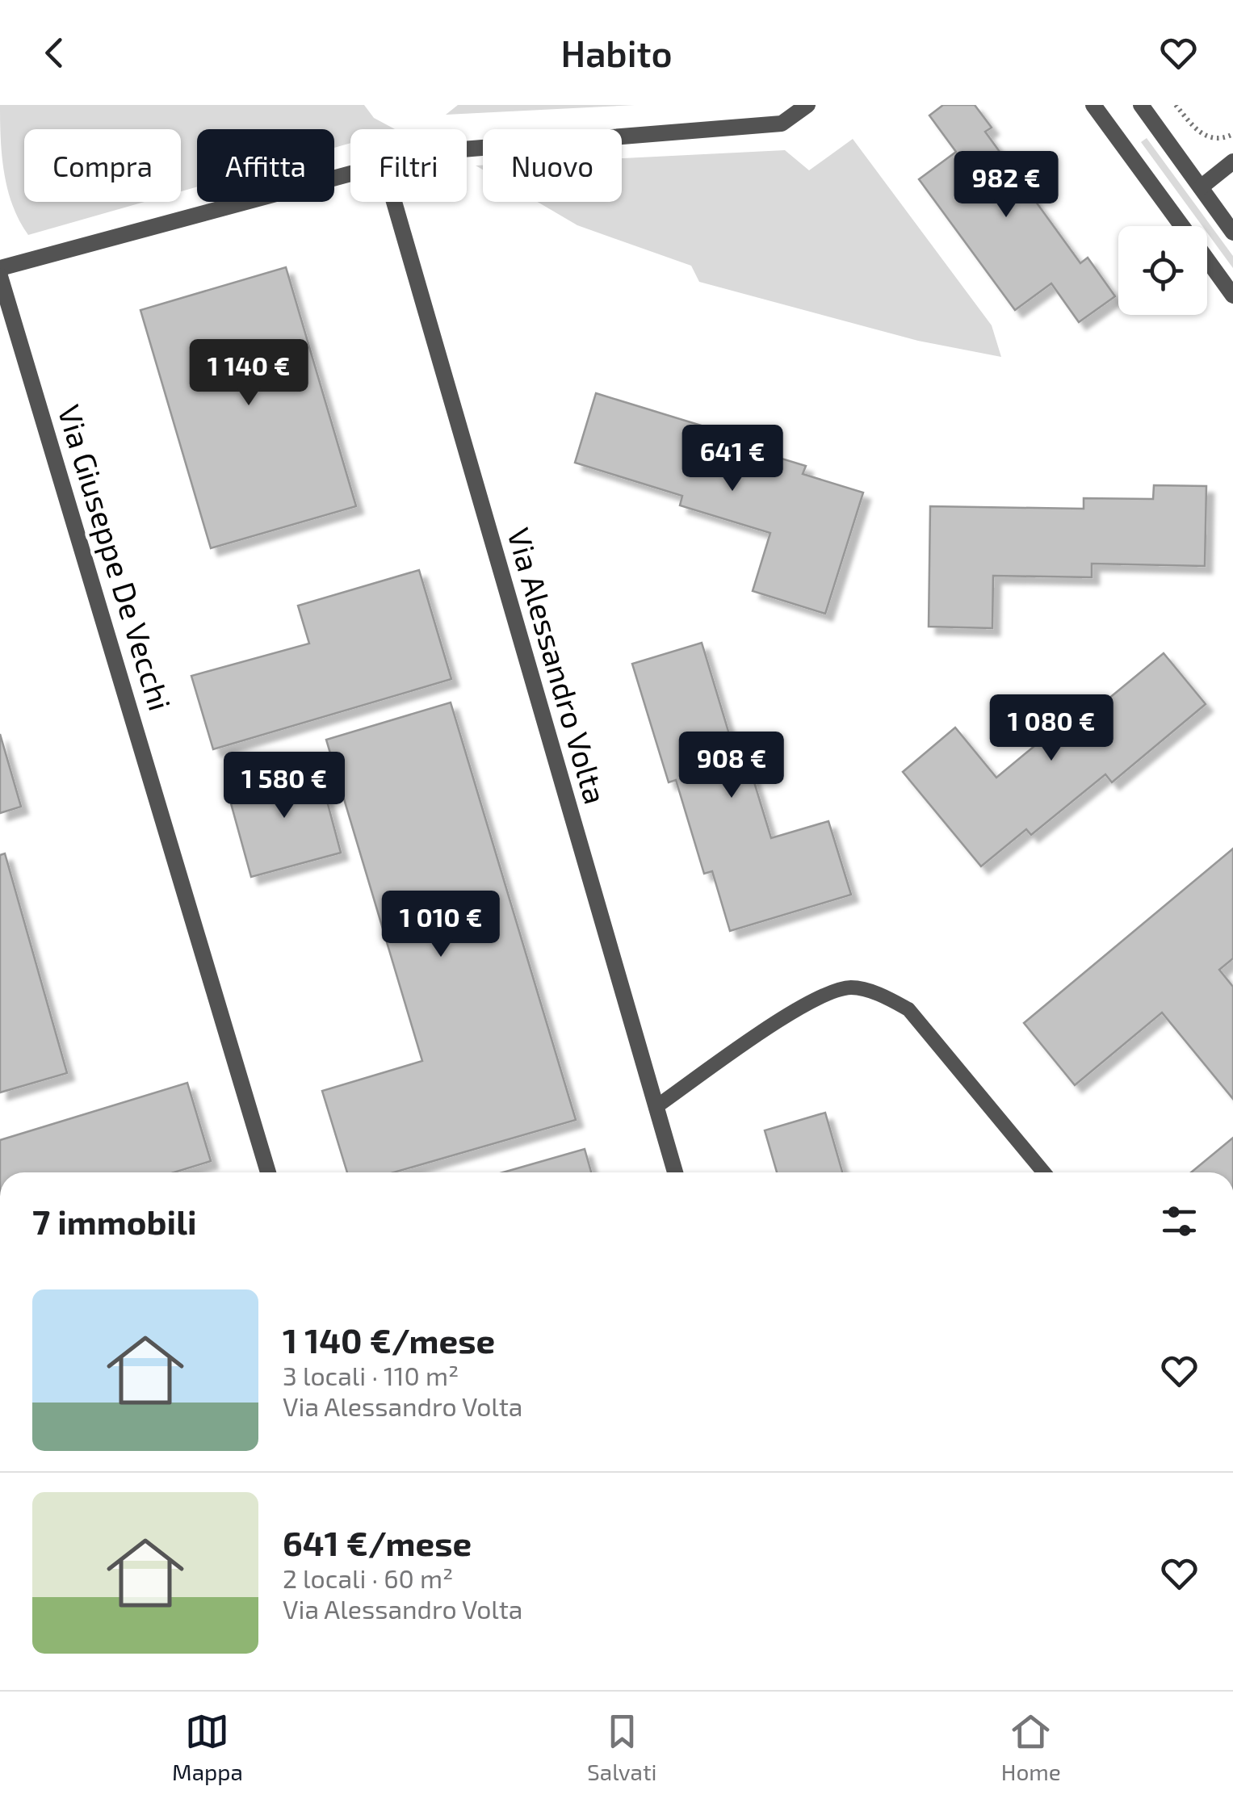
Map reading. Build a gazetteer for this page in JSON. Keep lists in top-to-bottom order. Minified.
{"streets":{"street":["Via Giuseppe De Vecchi","Via Alessandro Volta"]},"page":{"header":"Habito","chip":["Compra","Affitta","Filtri","Nuovo"],"price":["982 €","1 140 €","641 €","1 080 €","908 €","1 580 €","1 010 €"],"heading":"7 immobili","list":[{"name":"1 140 €/mese","note":"3 locali · 110 m² · Via Alessandro Volta"},{"name":"641 €/mese","note":"2 locali · 60 m² · Via Alessandro Volta"}],"tabs":["Mappa","Salvati","Home"]}}
